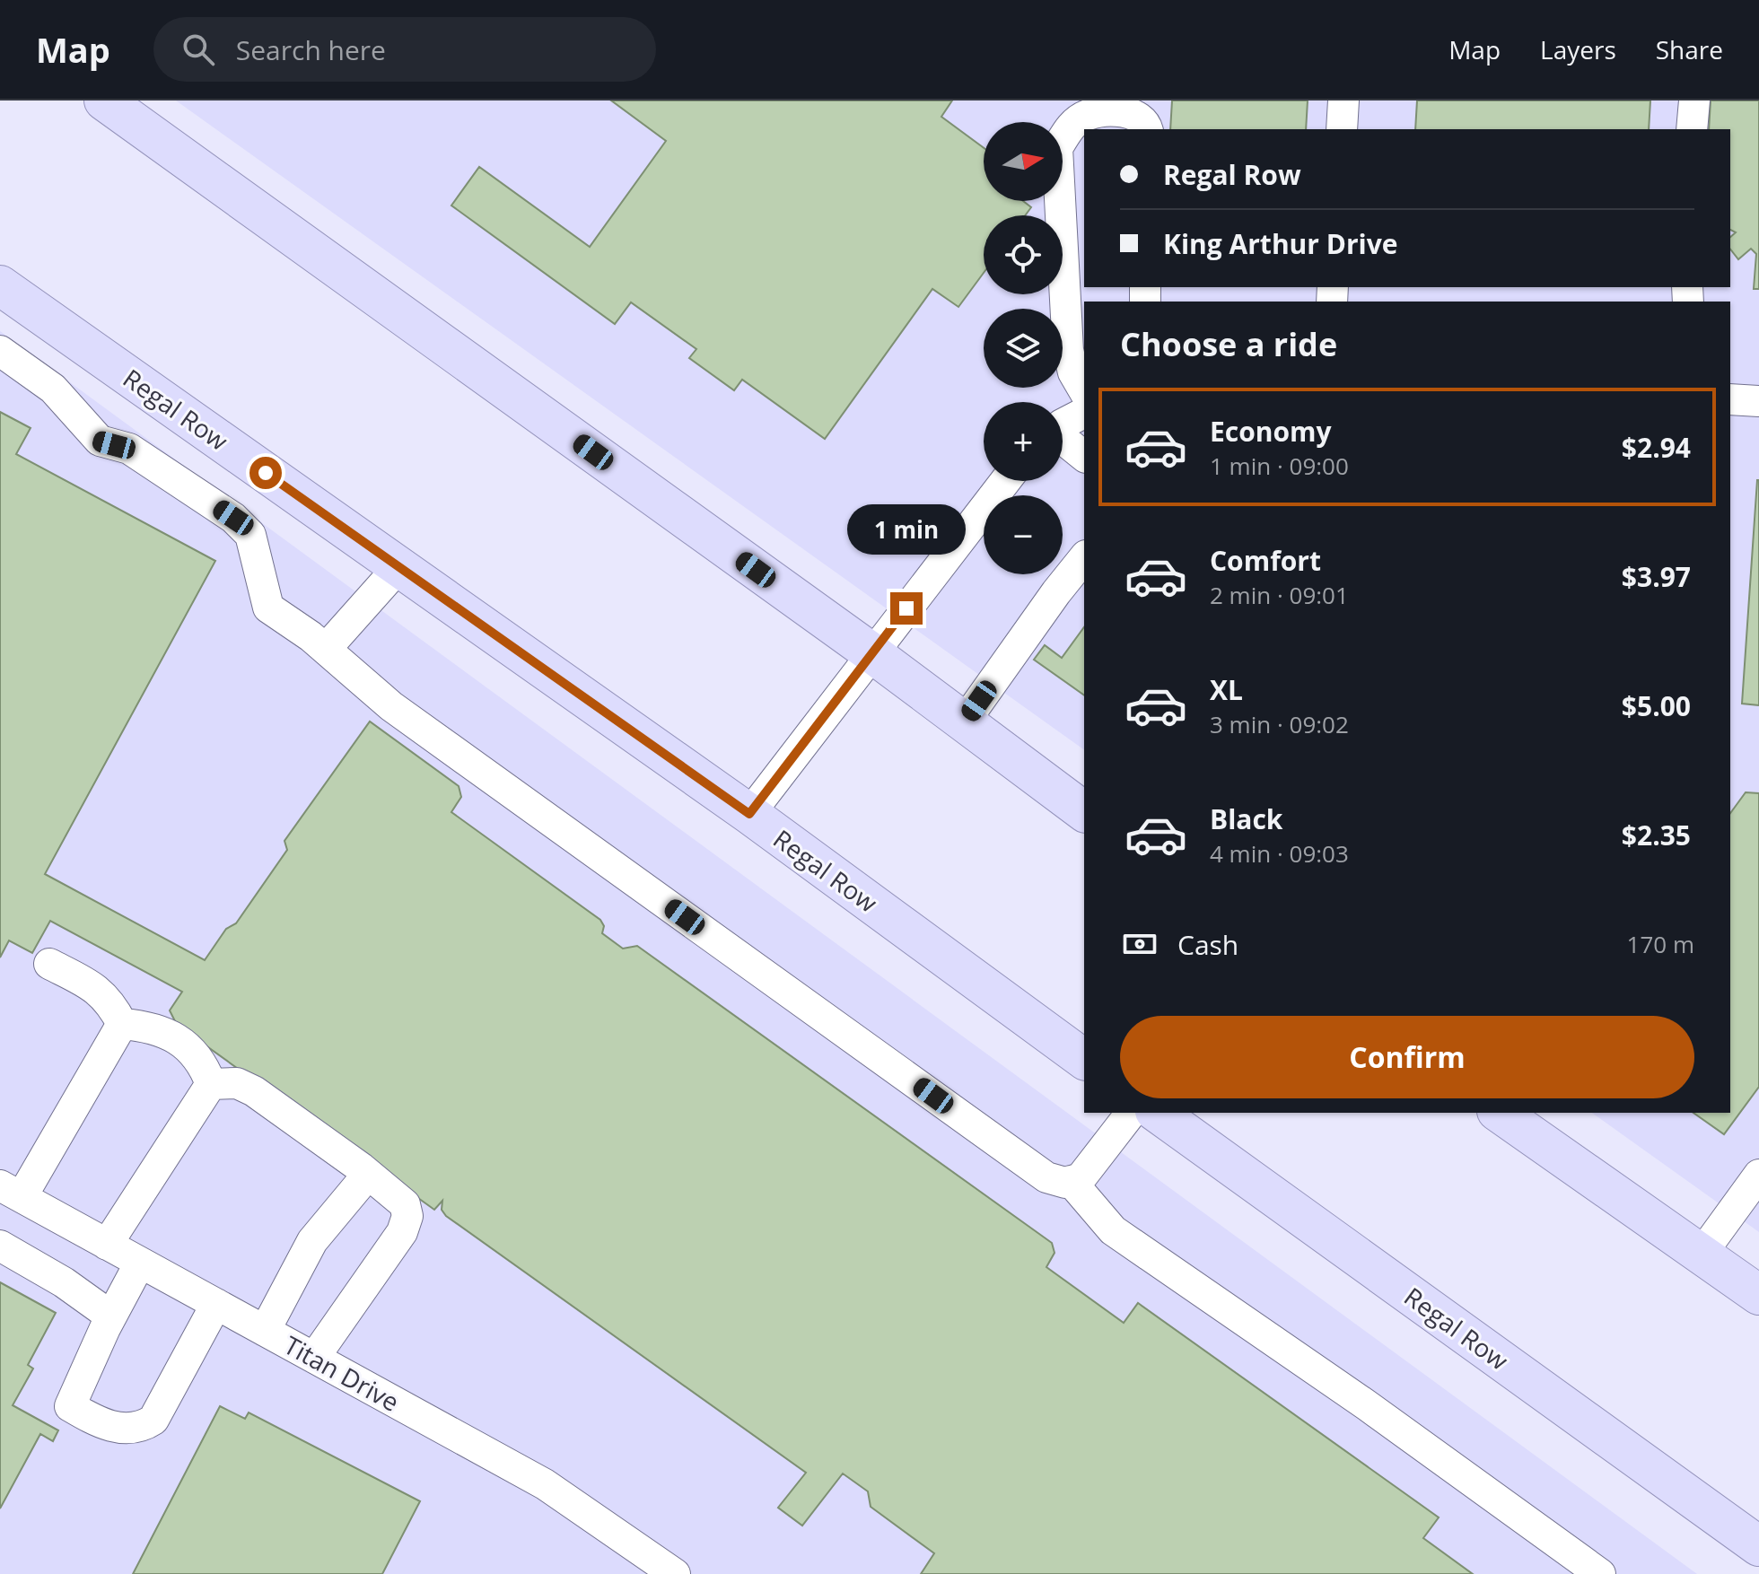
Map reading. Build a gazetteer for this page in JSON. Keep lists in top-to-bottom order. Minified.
{"streets":{"main road":["Regal Row"],"street":["Titan Drive"]},"north":"right","page":{"header":"Map","search":"Search here","nav":["Map","Layers","Share"],"map_buttons":["+","−"],"banner":["Regal Row","King Arthur Drive"],"heading":"Choose a ride","list":[{"name":"Economy","note":"1 min · 09:00","value":"$2.94"},{"name":"Comfort","note":"2 min · 09:01","value":"$3.97"},{"name":"XL","note":"3 min · 09:02","value":"$5.00"},{"name":"Black","note":"4 min · 09:03","value":"$2.35"}],"bubble":"1 min","pay":["Cash","170 m"],"buttons":"Confirm"}}
